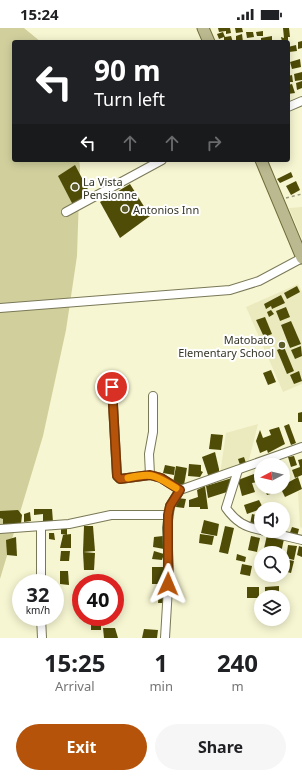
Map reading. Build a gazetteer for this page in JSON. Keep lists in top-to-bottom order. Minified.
{"places":["La Vista Pensionne","Antonios Inn","Matobato Elementary School"],"north":"left","page":{"status":"15:24","turn":["90 m","Turn left"],"speed":"32 km/h","limit":"40","eta":["15:25","Arrival","1","min","240","m"],"buttons":["Exit","Share"]}}
